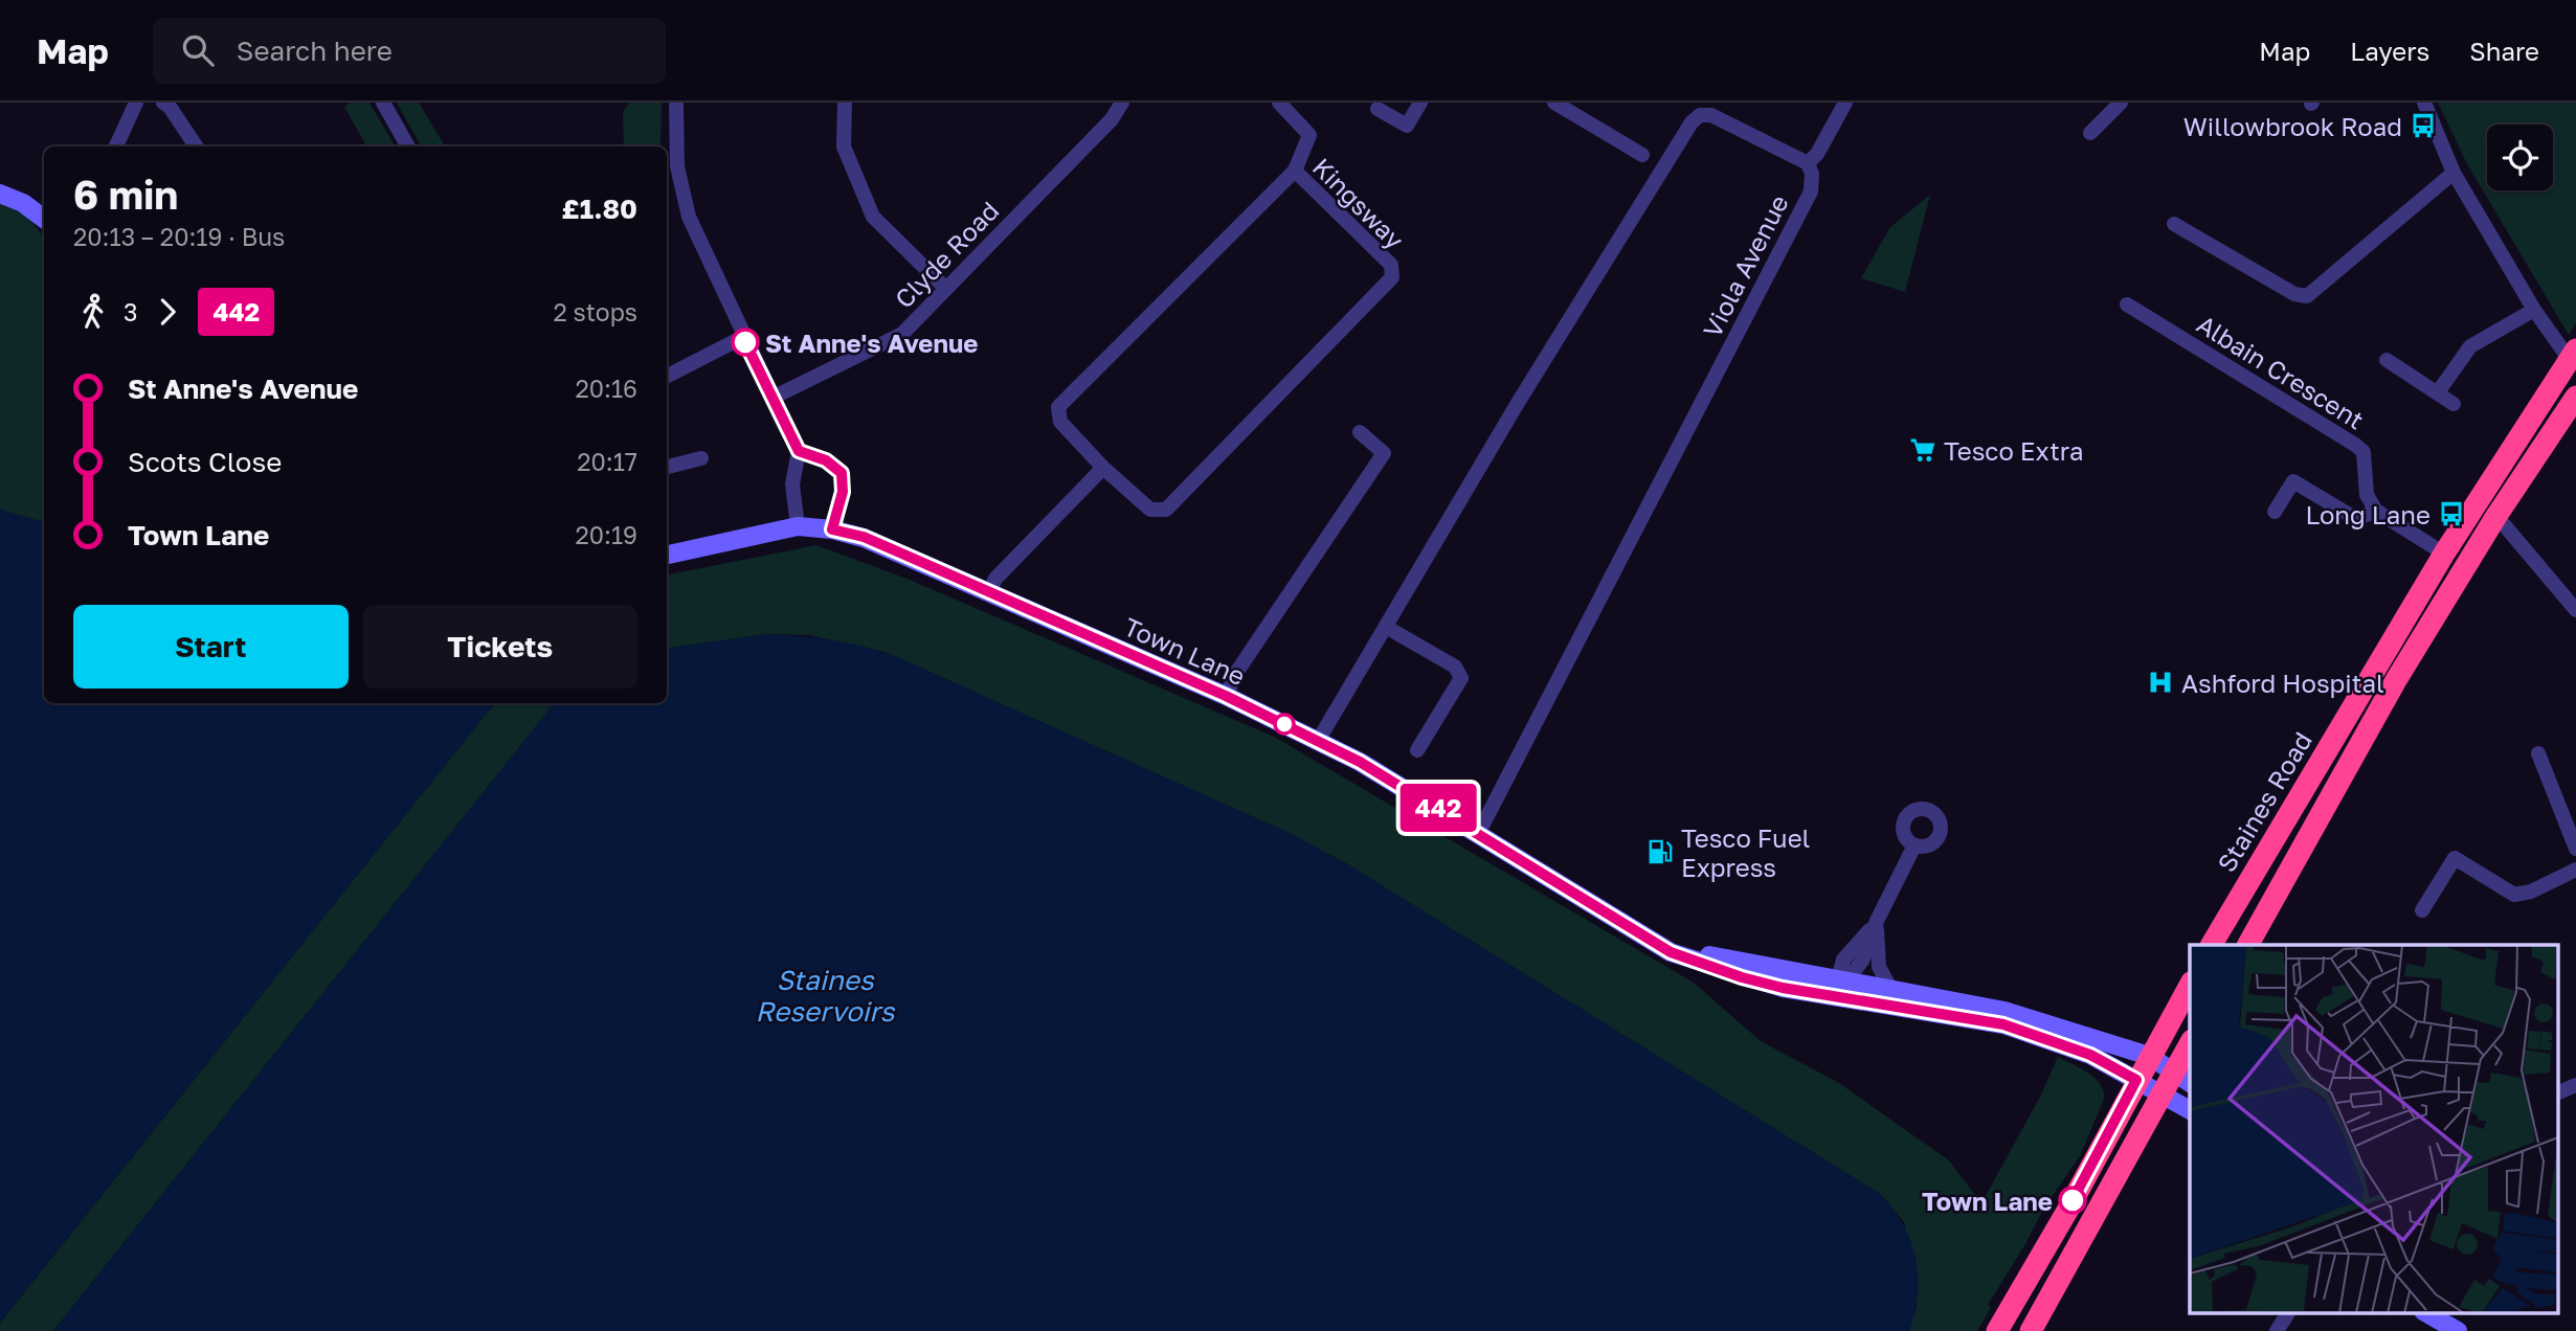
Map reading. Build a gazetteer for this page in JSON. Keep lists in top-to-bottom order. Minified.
{"streets":{"highway":["Staines Road"],"main road":["Town Lane"],"street":["Kingsway","Clyde Road","Viola Avenue","Albain Crescent"]},"crossings":[["Viola Avenue","Town Lane"]],"water":["Staines Reservoirs"],"places":{"bus stop":["Willowbrook Road","Long Lane"],"other":["St Anne's Avenue","Town Lane"],"supermarket":["Tesco Extra"],"hospital":["Ashford Hospital"],"fuel station":["Tesco Fuel Express"]},"lines":["bus line 442"],"page":{"header":"Map","search":"Search here","nav":["Map","Layers","Share"],"on_map":"442","heading":["6 min","20:13 – 20:19 · Bus","£1.80"],"legs":["3","442","2 stops"],"list":[{"name":"St Anne's Avenue","value":"20:16"},{"name":"Scots Close","value":"20:17"},{"name":"Town Lane","value":"20:19"}],"buttons":["Start","Tickets"]}}
